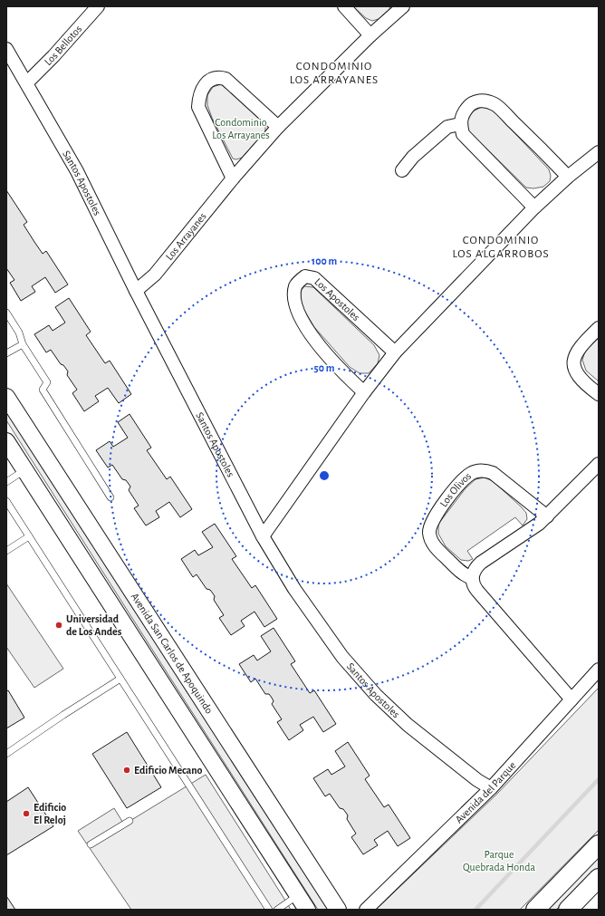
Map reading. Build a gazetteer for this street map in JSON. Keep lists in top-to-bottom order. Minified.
{"streets":{"street":["Los Bellotos","Santos Apostoles","Los Arrayanes","Los Apostoles","Los Olivos","Avenida San Carlos de Apoquindo","Avenida del Parque"]},"crossings":[["Los Bellotos","Santos Apostoles"],["Santos Apostoles","Los Arrayanes"],["Santos Apostoles","Avenida del Parque"]],"districts":["CONDOMINIO LOS ARRAYANES","CONDOMINIO LOS ALGARROBOS"],"parks":["Condominio Los Arrayanes","Parque Quebrada Honda"],"places":["Universidad de Los Andes","Edificio Mecano","Edificio El Reloj"],"rings":["100 m","50 m"]}
